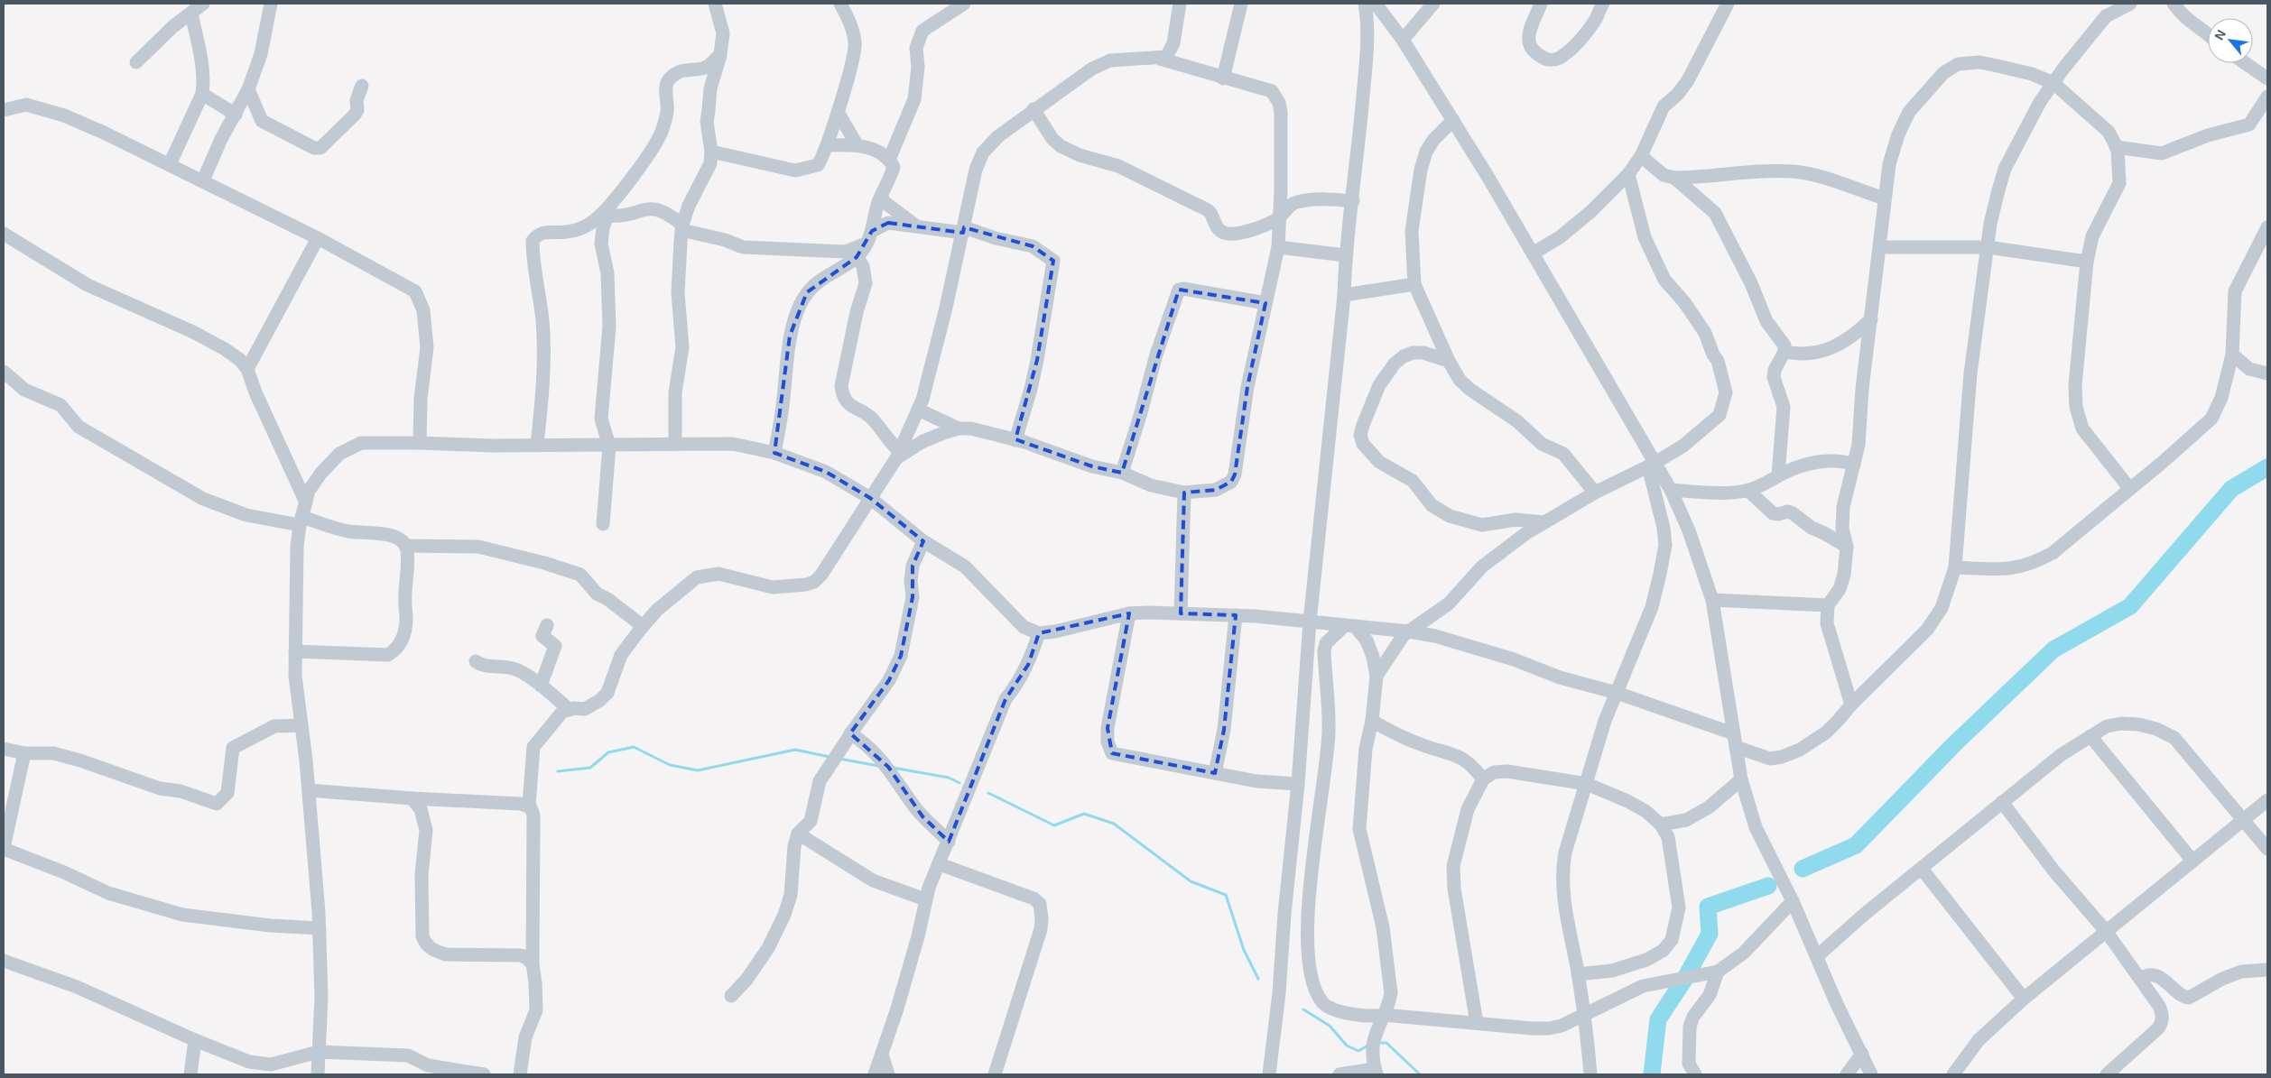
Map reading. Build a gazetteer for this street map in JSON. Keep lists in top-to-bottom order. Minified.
{"north":"top left"}
